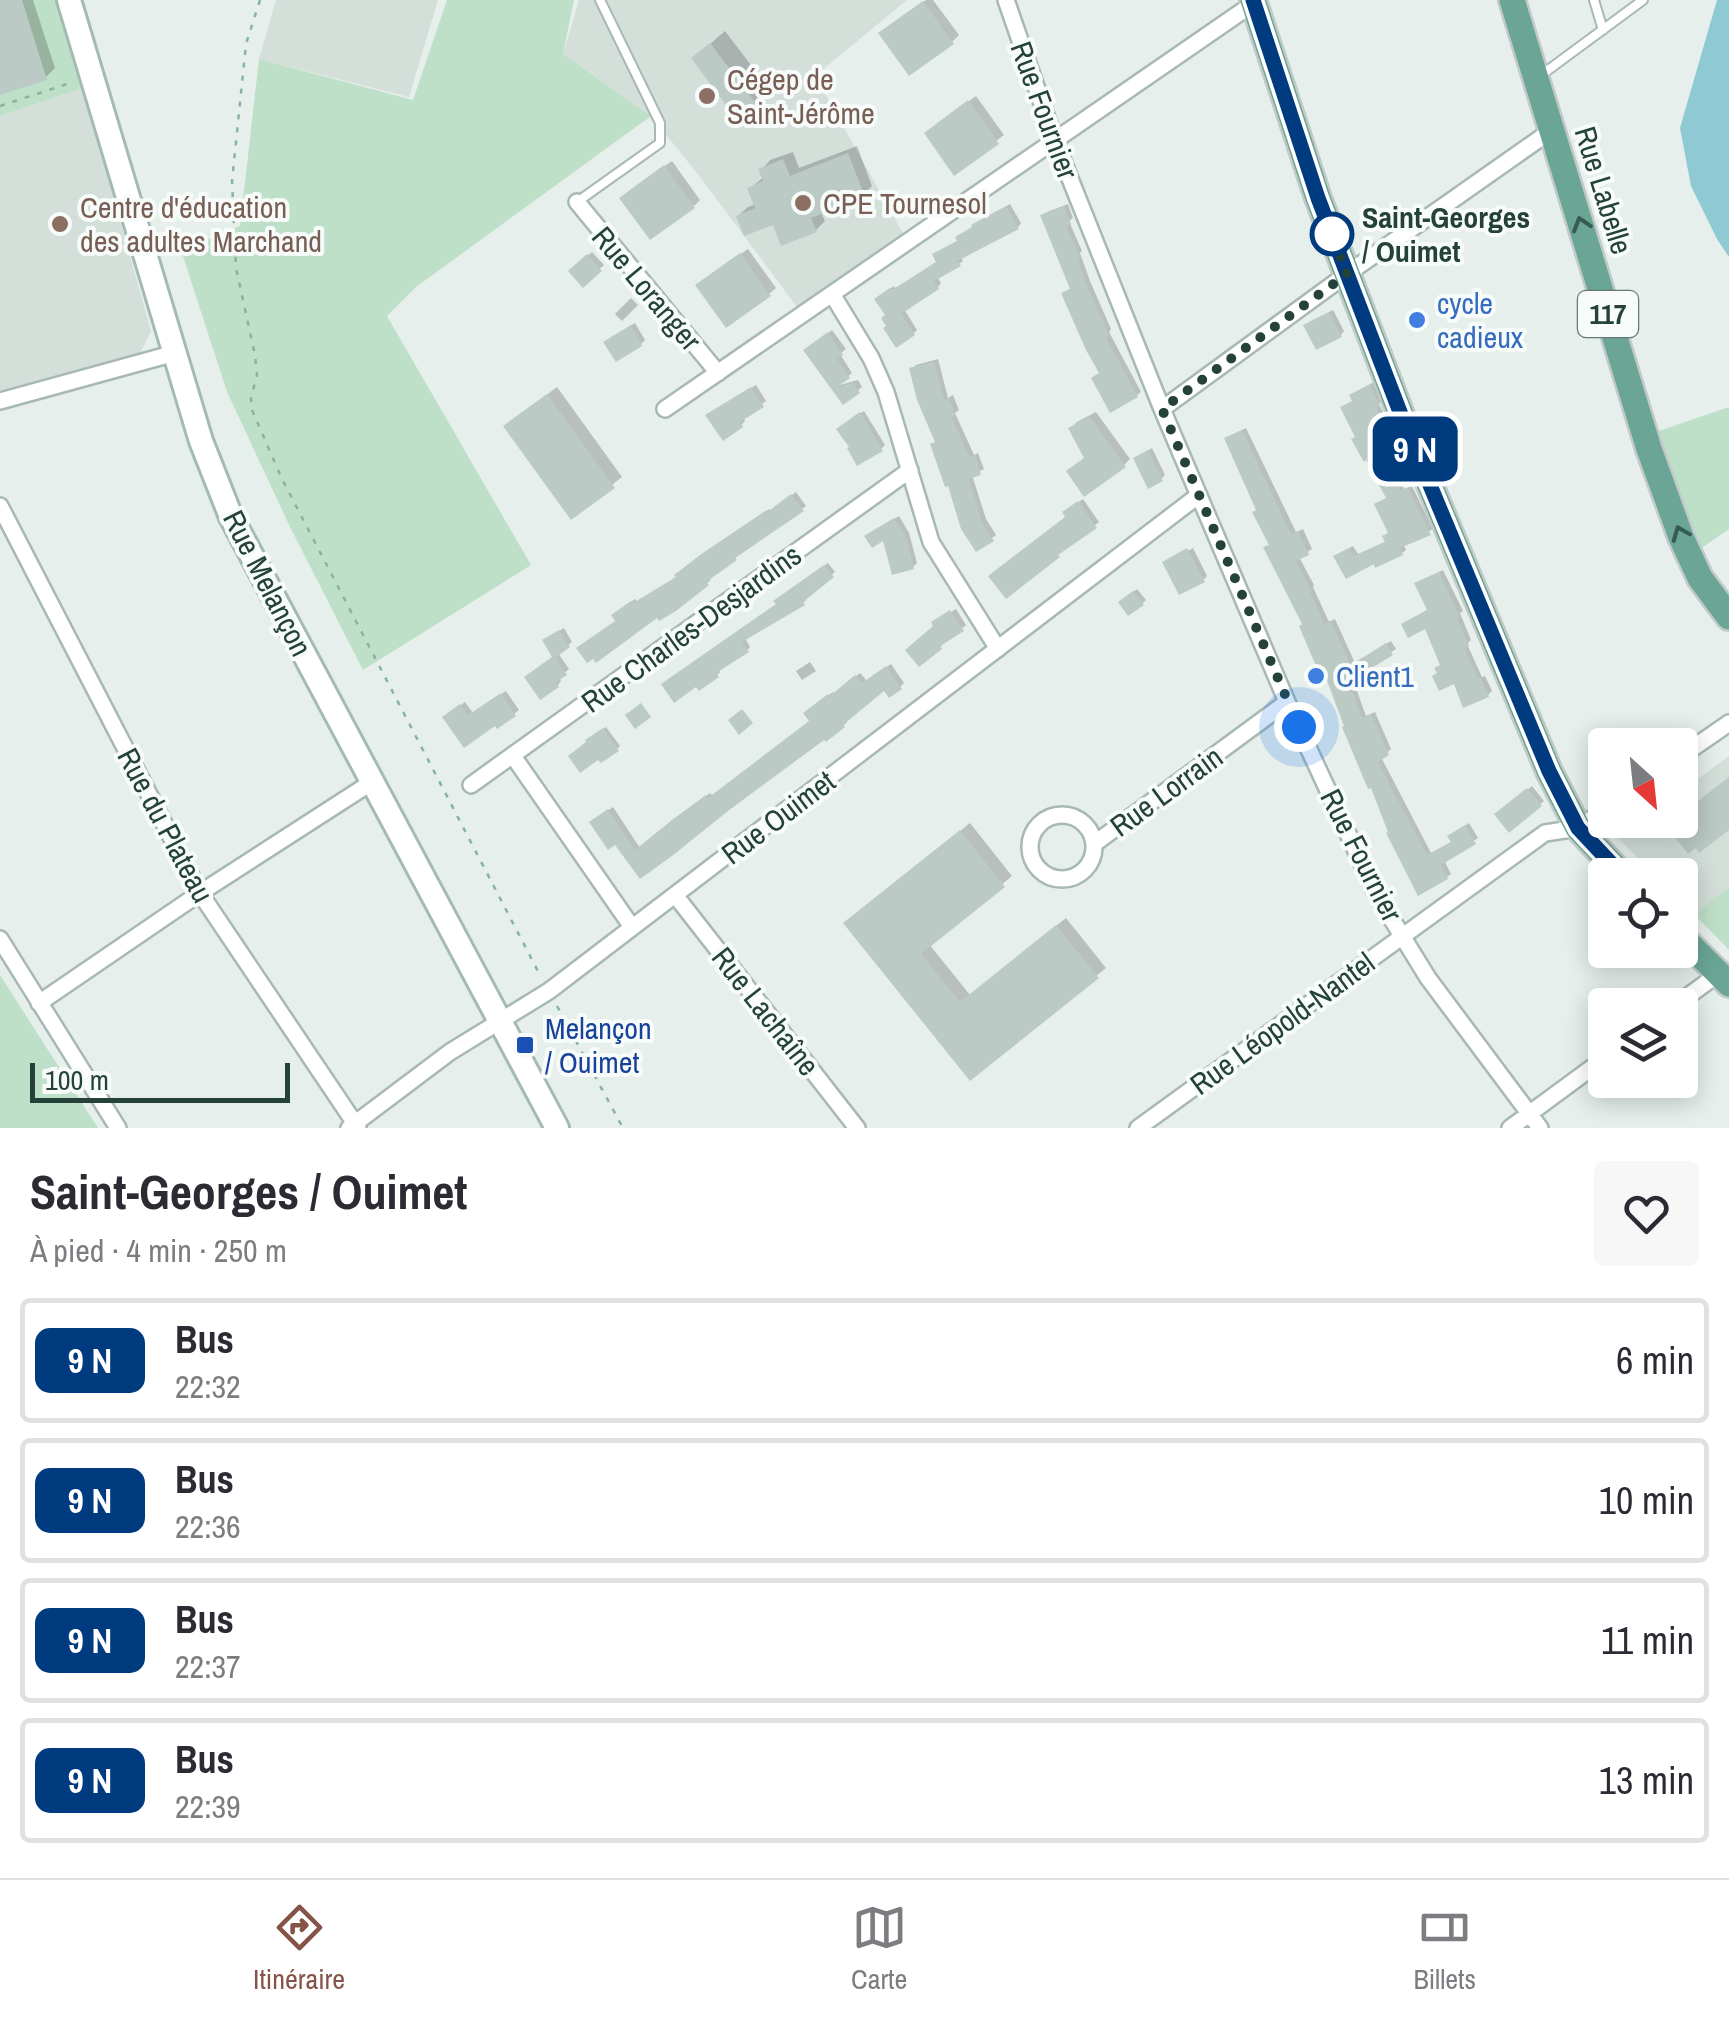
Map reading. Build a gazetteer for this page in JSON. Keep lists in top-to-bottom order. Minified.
{"streets":{"main road":["Rue Labelle","117"],"street":["Rue Fournier","Rue Loranger","Rue Melançon","Rue Charles-Desjardins","Rue Lorrain","Rue Ouimet","Rue du Plateau","Rue Lachaîne","Rue Léopold-Nantel"]},"crossings":[["Rue Fournier","Rue Lorrain"],["Rue Fournier","Rue Ouimet"],["Rue Fournier","Rue Léopold-Nantel"],["Rue Melançon","Rue Ouimet"],["Rue Ouimet","Rue du Plateau"],["Rue Ouimet","Rue Lachaîne"]],"places":{"other":["Cégep de Saint-Jérôme","CPE Tournesol","Centre d'éducation des adultes Marchand","Saint-Georges / Ouimet","cycle cadieux","Client1"],"transit":["Melançon / Ouimet"]},"scale_bar":"100 m","north":"bottom right","page":{"on_map":"9 N","scale":"100 m","heading":["Saint-Georges / Ouimet","À pied · 4 min · 250 m"],"list":[{"mark":"9 N","name":"Bus","note":"22:32","value":"6 min"},{"mark":"9 N","name":"Bus","note":"22:36","value":"10 min"},{"mark":"9 N","name":"Bus","note":"22:37","value":"11 min"},{"mark":"9 N","name":"Bus","note":"22:39","value":"13 min"}],"tabs":["Itinéraire","Carte","Billets"]}}
